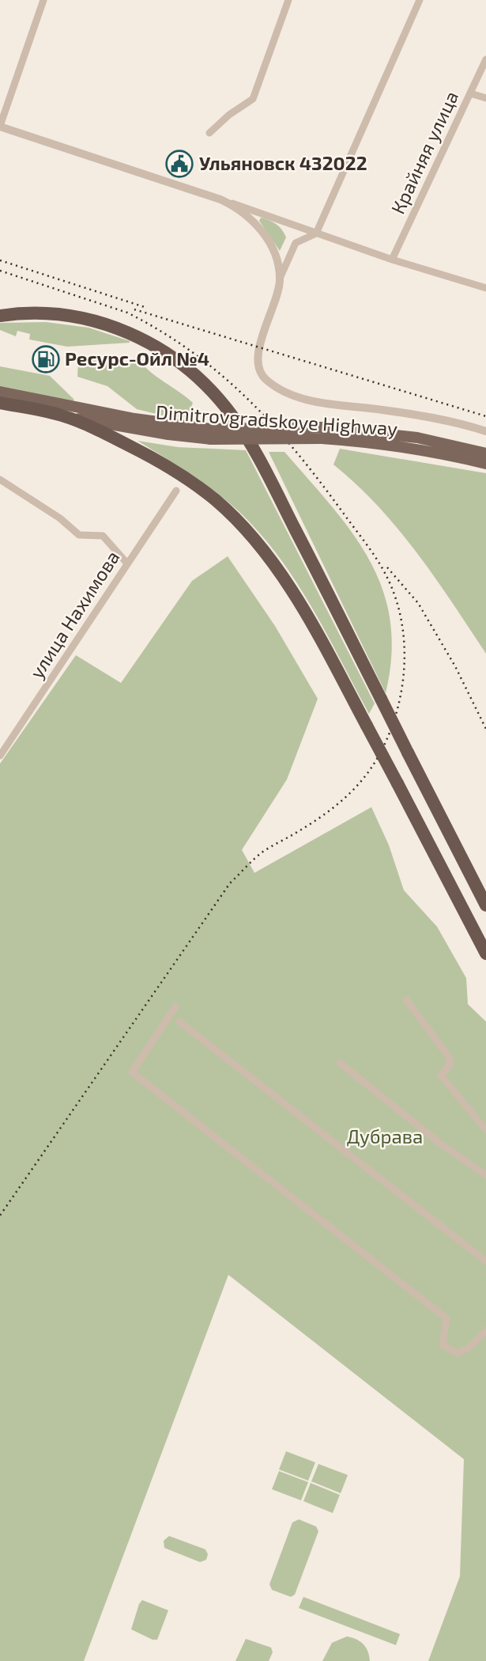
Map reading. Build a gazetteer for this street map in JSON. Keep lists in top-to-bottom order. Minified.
{"streets":{"highway":["Dimitrovgradskoye Highway"],"street":["Крайняя улица","улица Нахимова"]},"parks":["Дубрава"],"places":{"public building":["Ульяновск 432022"],"fuel station":["Ресурс-Ойл №4"]}}
